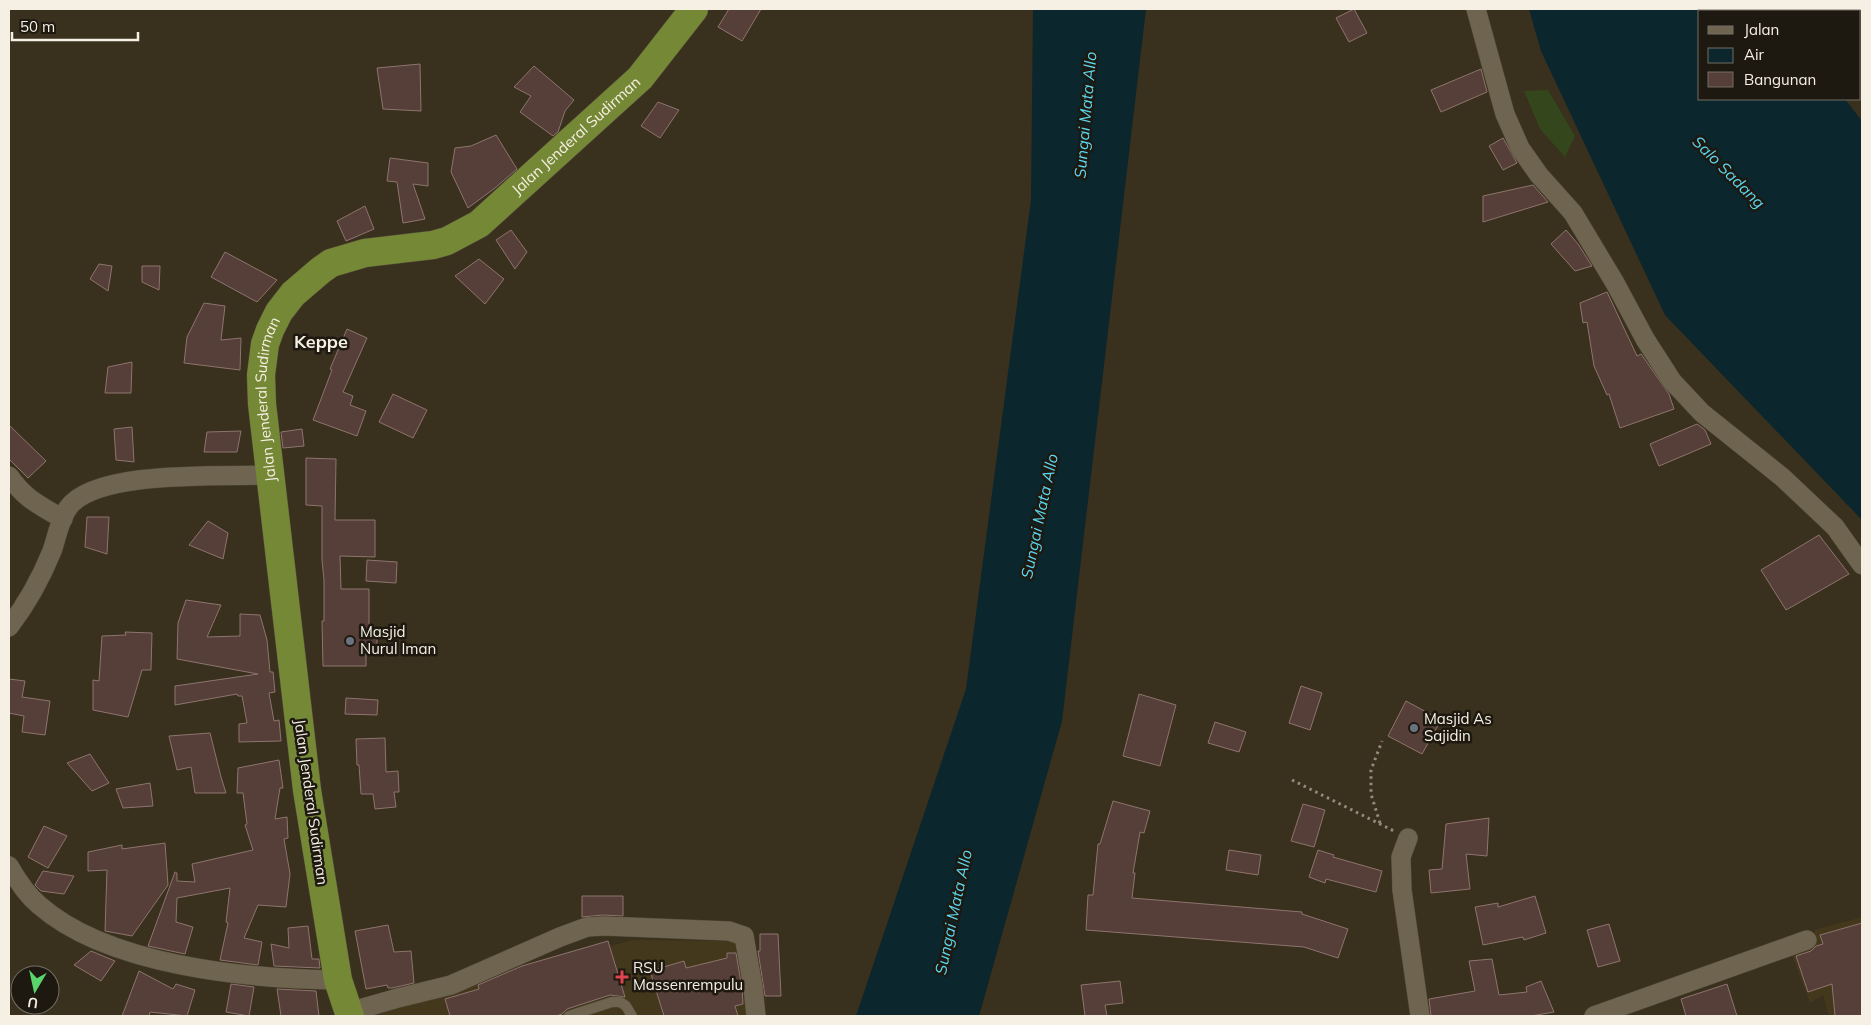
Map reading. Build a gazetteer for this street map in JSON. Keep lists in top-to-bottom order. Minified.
{"streets":{"highway":["Jalan Jenderal Sudirman"]},"districts":["Keppe"],"water":["Sungai Mata Allo","Salo Sadang"],"places":{"other":["Masjid Nurul Iman","Masjid As Sajidin"],"health":["RSU Massenrempulu"]},"legend":["Jalan","Air","Bangunan"],"scale_bar":"50 m","north":"bottom"}
